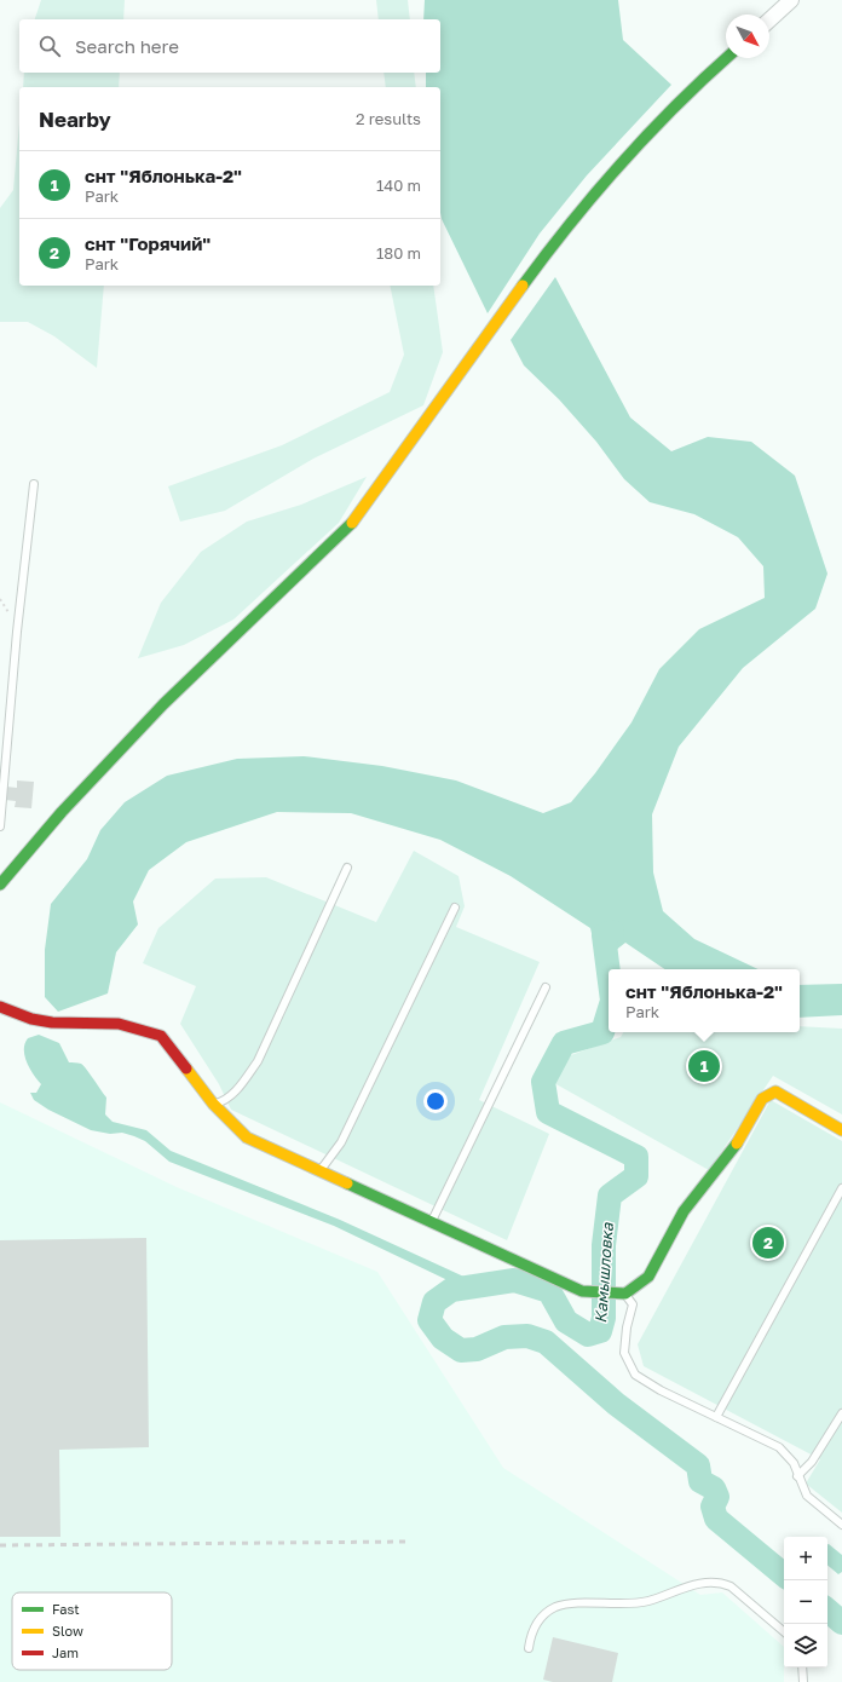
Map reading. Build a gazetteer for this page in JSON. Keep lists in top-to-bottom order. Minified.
{"water":["Камышловка"],"legend":["Fast","Slow","Jam"],"north":"bottom right","page":{"search":"Search here","heading":["Nearby","2 results"],"list":[{"mark":"1","name":"снт \"Яблонька-2\"","note":"Park","value":"140 m"},{"mark":"2","name":"снт \"Горячий\"","note":"Park","value":"180 m"}],"popup":["снт \"Яблонька-2\"","Park"],"pins":["1","2"],"map_buttons":["+","−"]}}
